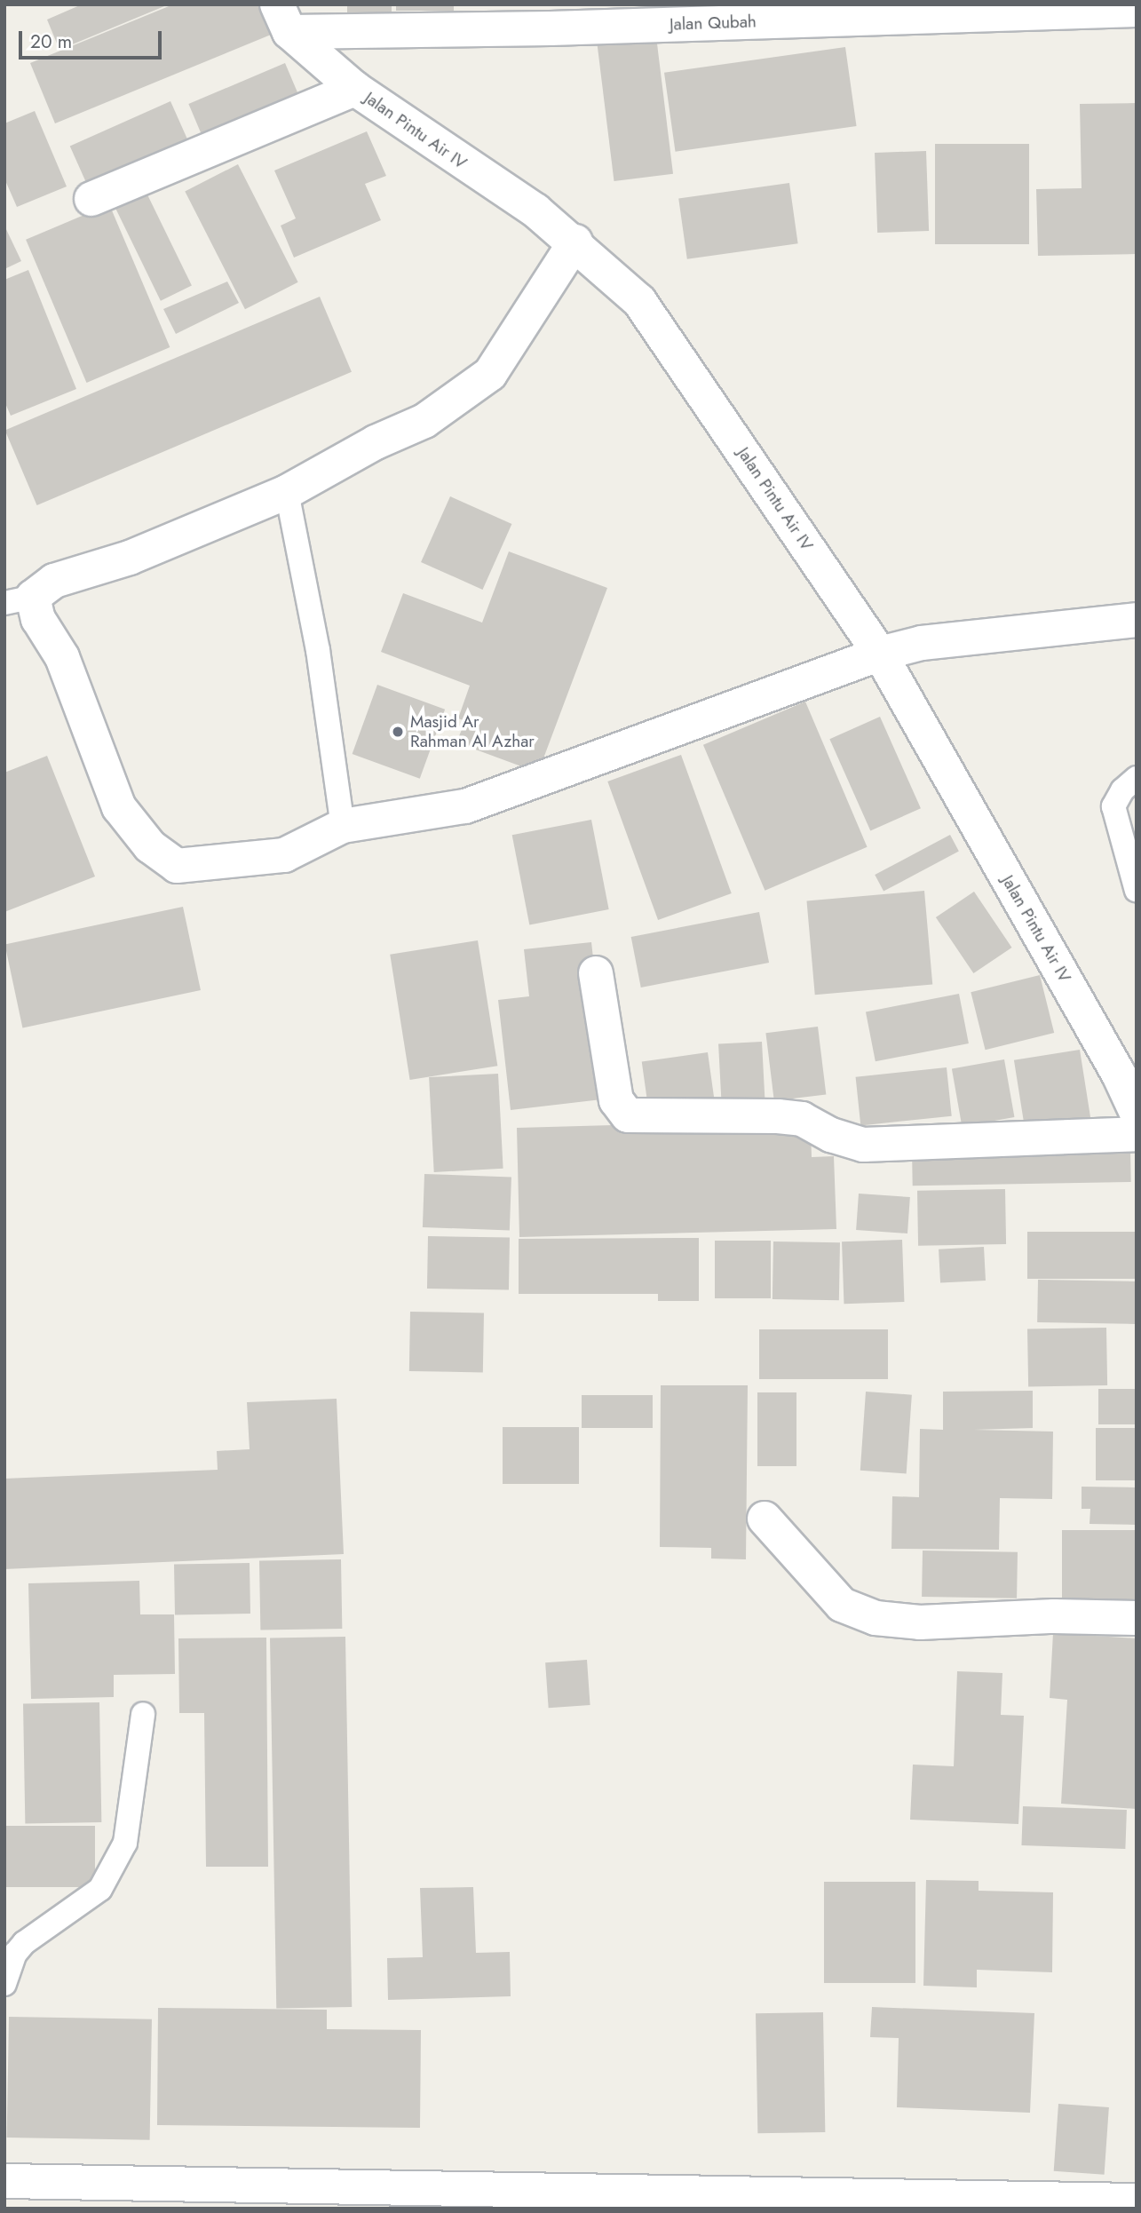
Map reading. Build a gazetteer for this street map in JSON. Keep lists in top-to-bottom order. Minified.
{"streets":{"street":["Jalan Qubah","Jalan Pintu Air IV"]},"crossings":[["Jalan Qubah","Jalan Pintu Air IV"]],"places":["Masjid Ar Rahman Al Azhar"],"scale_bar":"20 m"}
